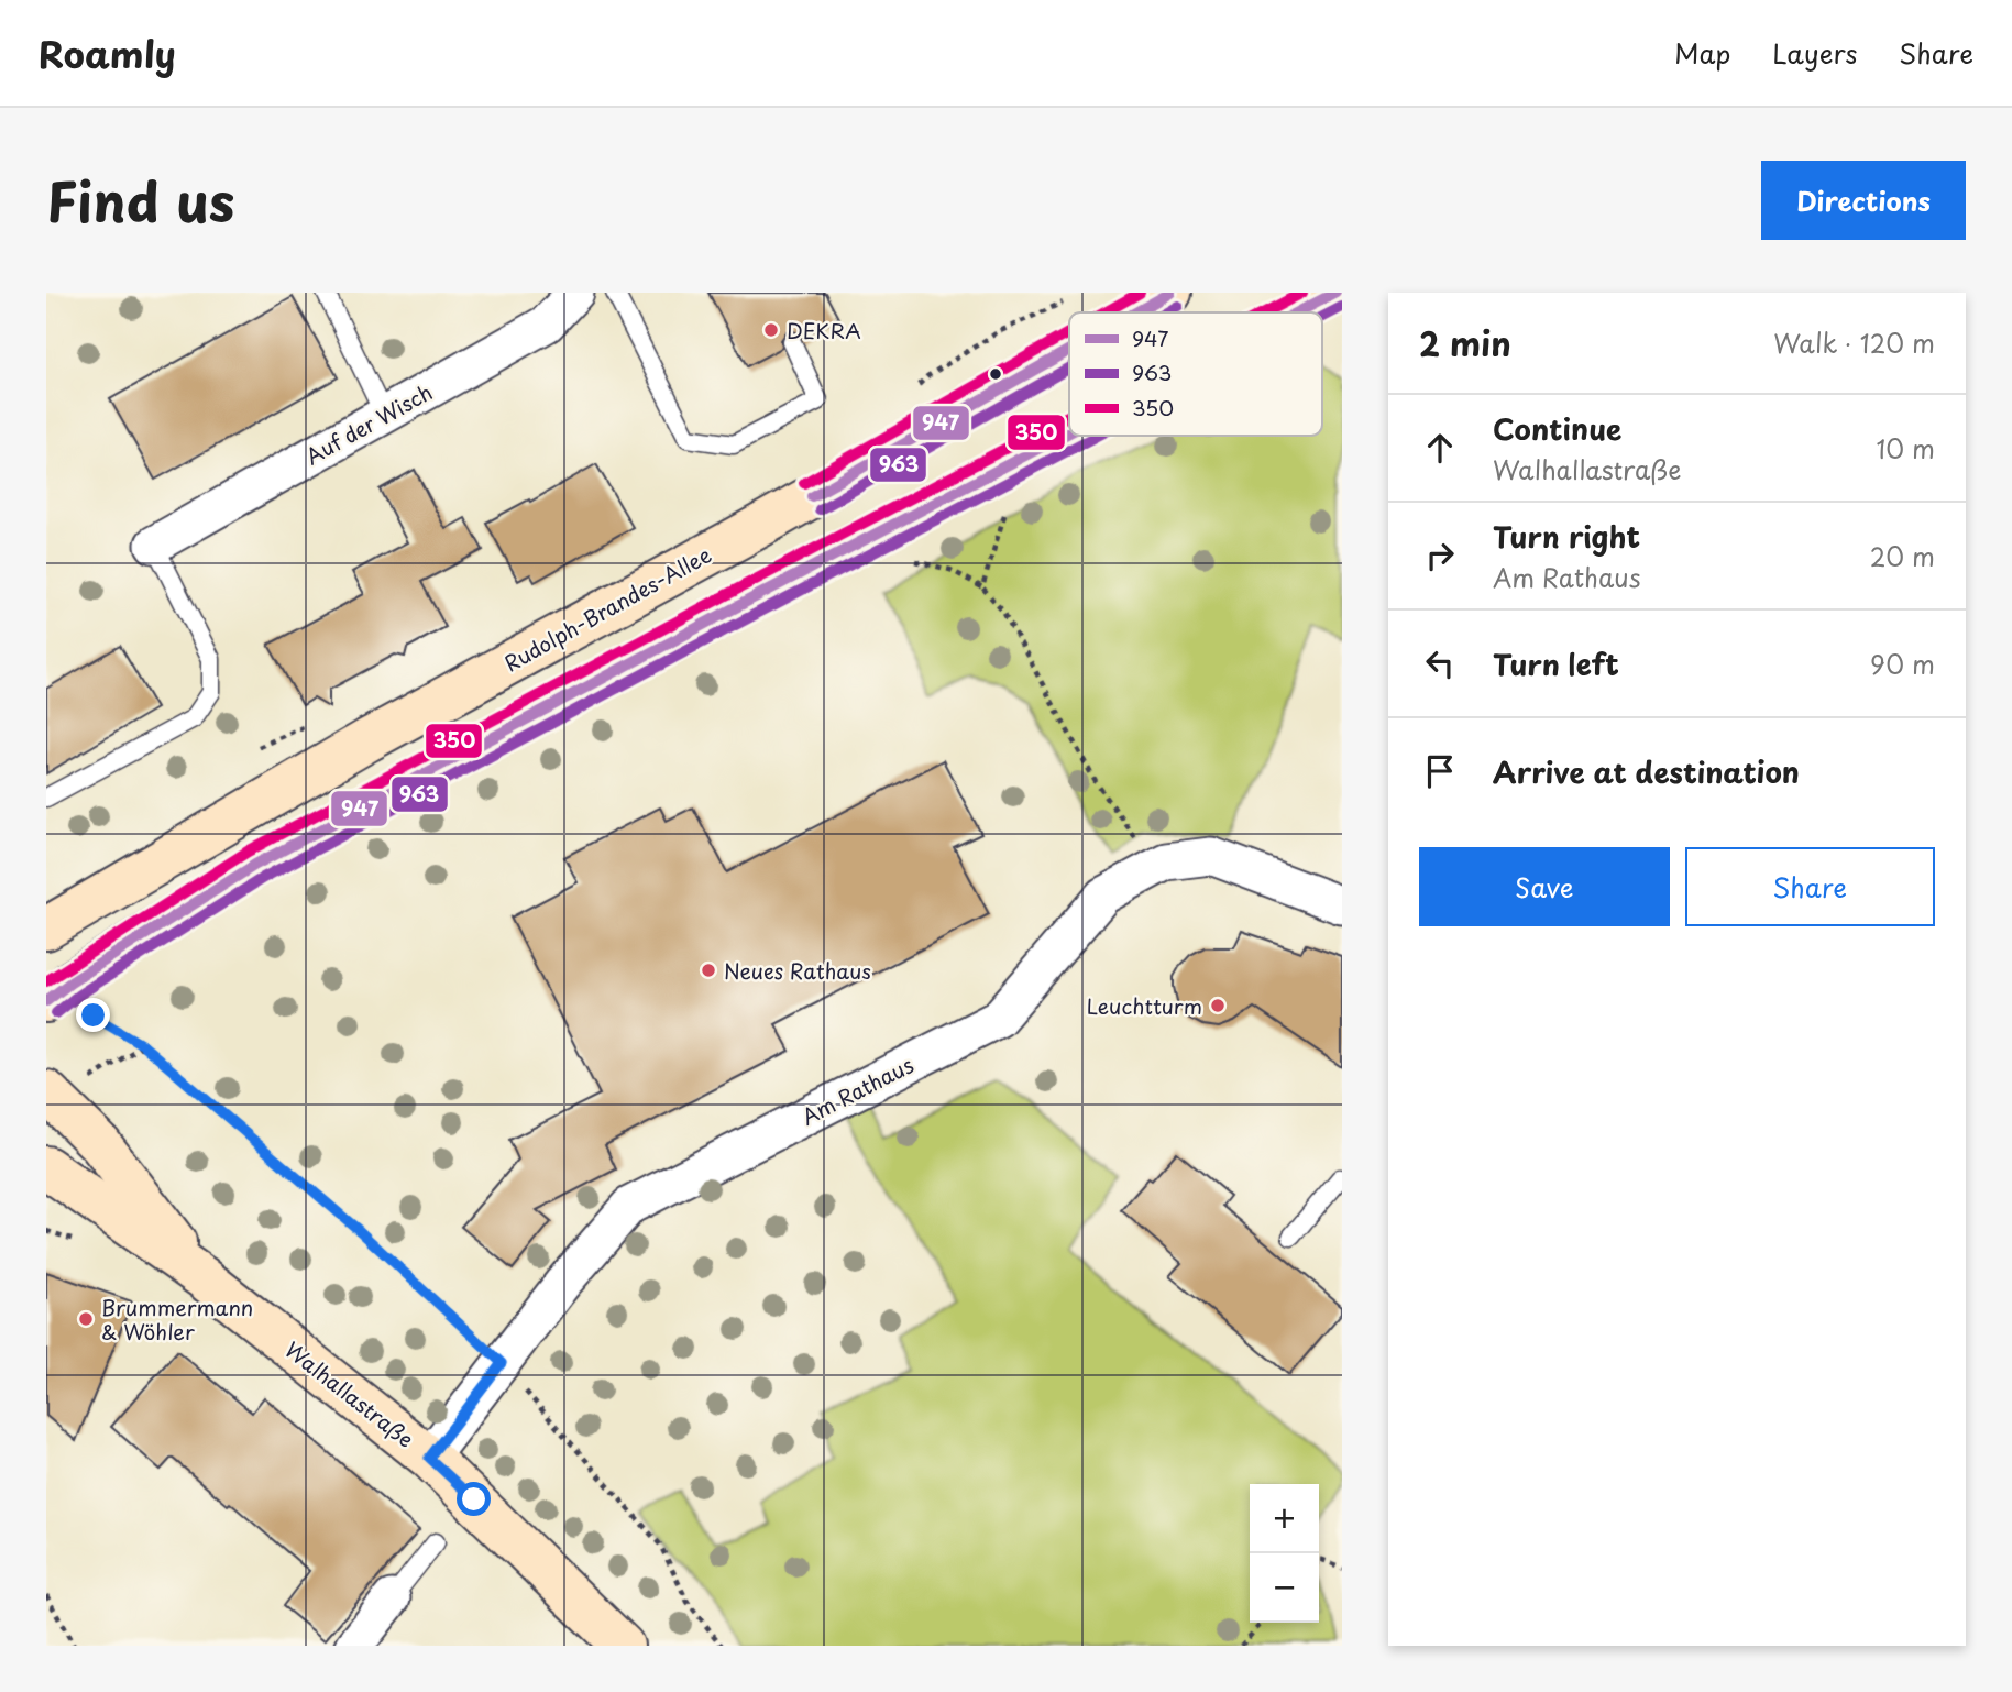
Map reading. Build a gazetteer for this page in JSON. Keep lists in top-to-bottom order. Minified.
{"streets":{"main road":["Rudolph-Brandes-Allee","Walhallastraße"],"street":["Auf der Wisch","Am Rathaus"]},"crossings":[["Am Rathaus","Walhallastraße"]],"places":["DEKRA","Neues Rathaus","Leuchtturm","Brummermann & Wöhler"],"lines":["transit line 947","transit line 350","transit line 963"],"legend":["947","963","350"],"page":{"header":"Roamly","nav":["Map","Layers","Share"],"title":"Find us","buttons":["Directions",["Save","Share"]],"heading":["2 min","Walk · 120 m"],"list":[["Continue","Walhallastraße","10 m"],["Turn right","Am Rathaus","20 m"],["Turn left","90 m"],"Arrive at destination"],"map_buttons":["+","−"]}}
